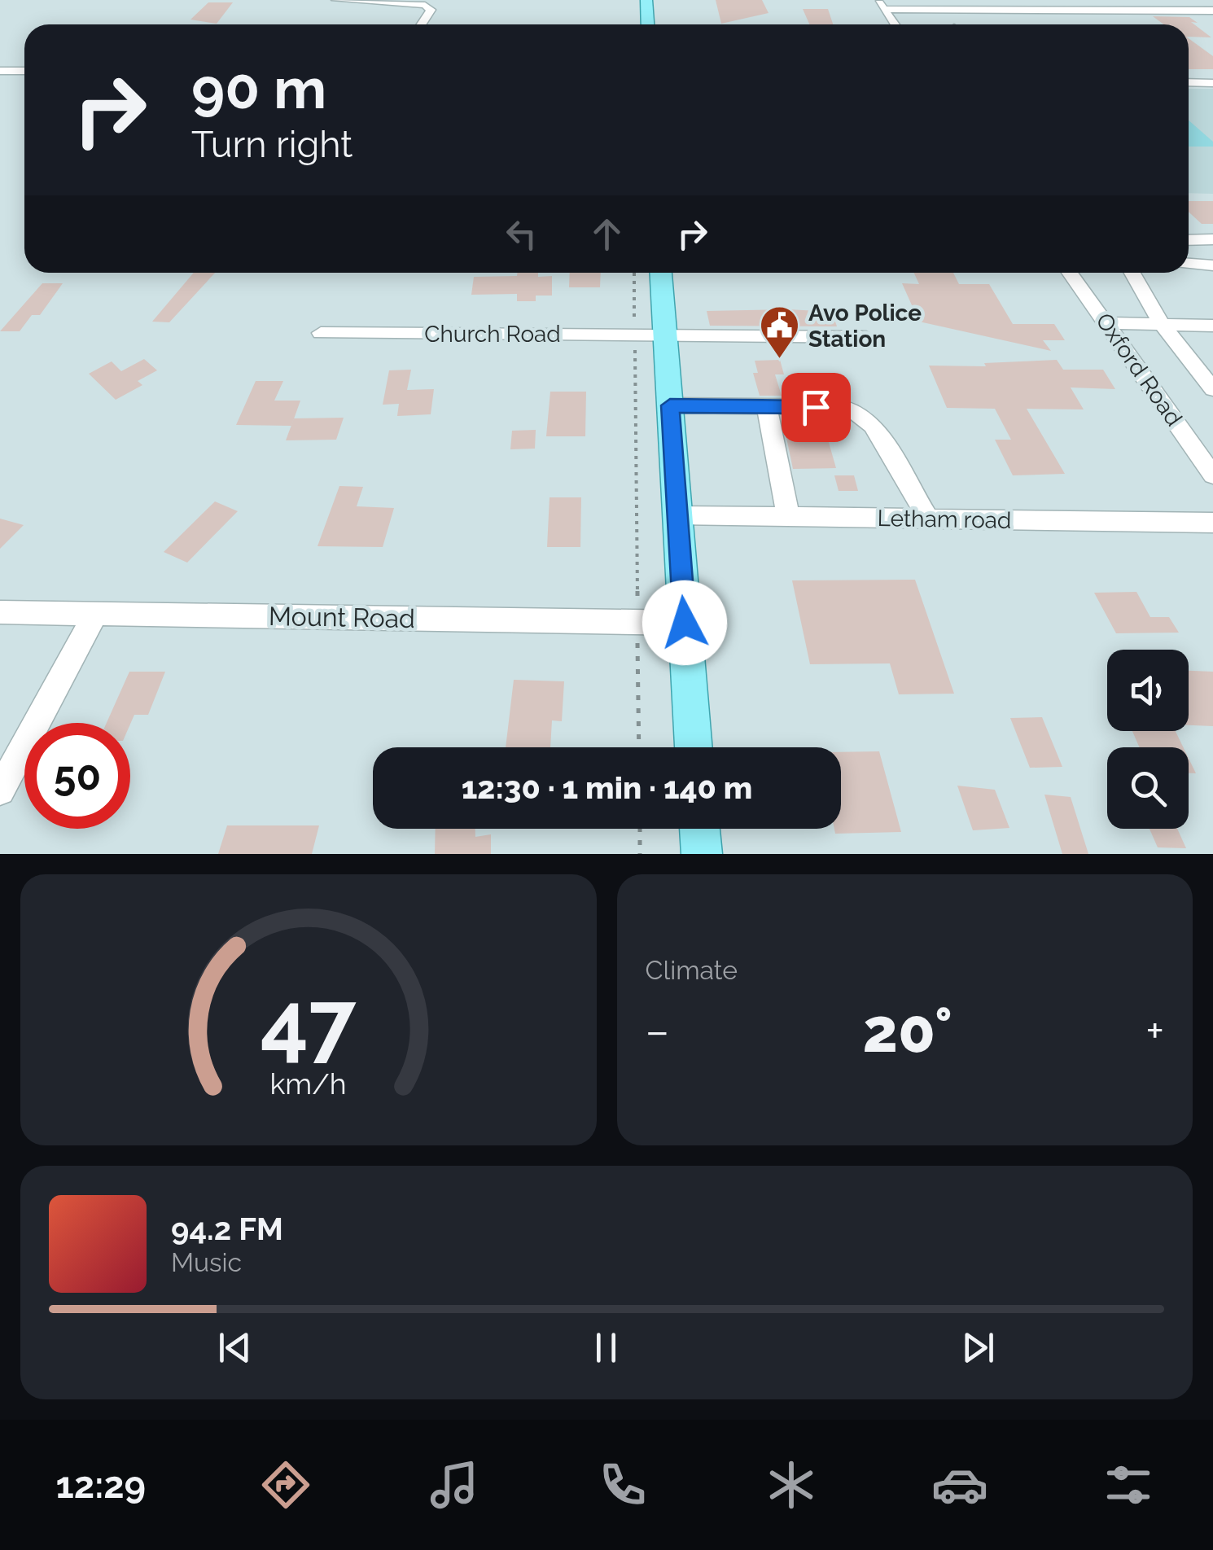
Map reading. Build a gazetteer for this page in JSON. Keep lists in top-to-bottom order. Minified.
{"streets":{"street":["Church Road","Oxford Road","Letham road","Mount Road"]},"places":{"public building":["Avo Police Station"]},"page":{"turn":["90 m","Turn right"],"limit":"50","trip":"12:30 · 1 min · 140 m","tile":"Climate","heat":["−","20°","+"],"song":["94.2 FM","Music"],"tabs":"12:29","gauge":["47","km/h"]}}
